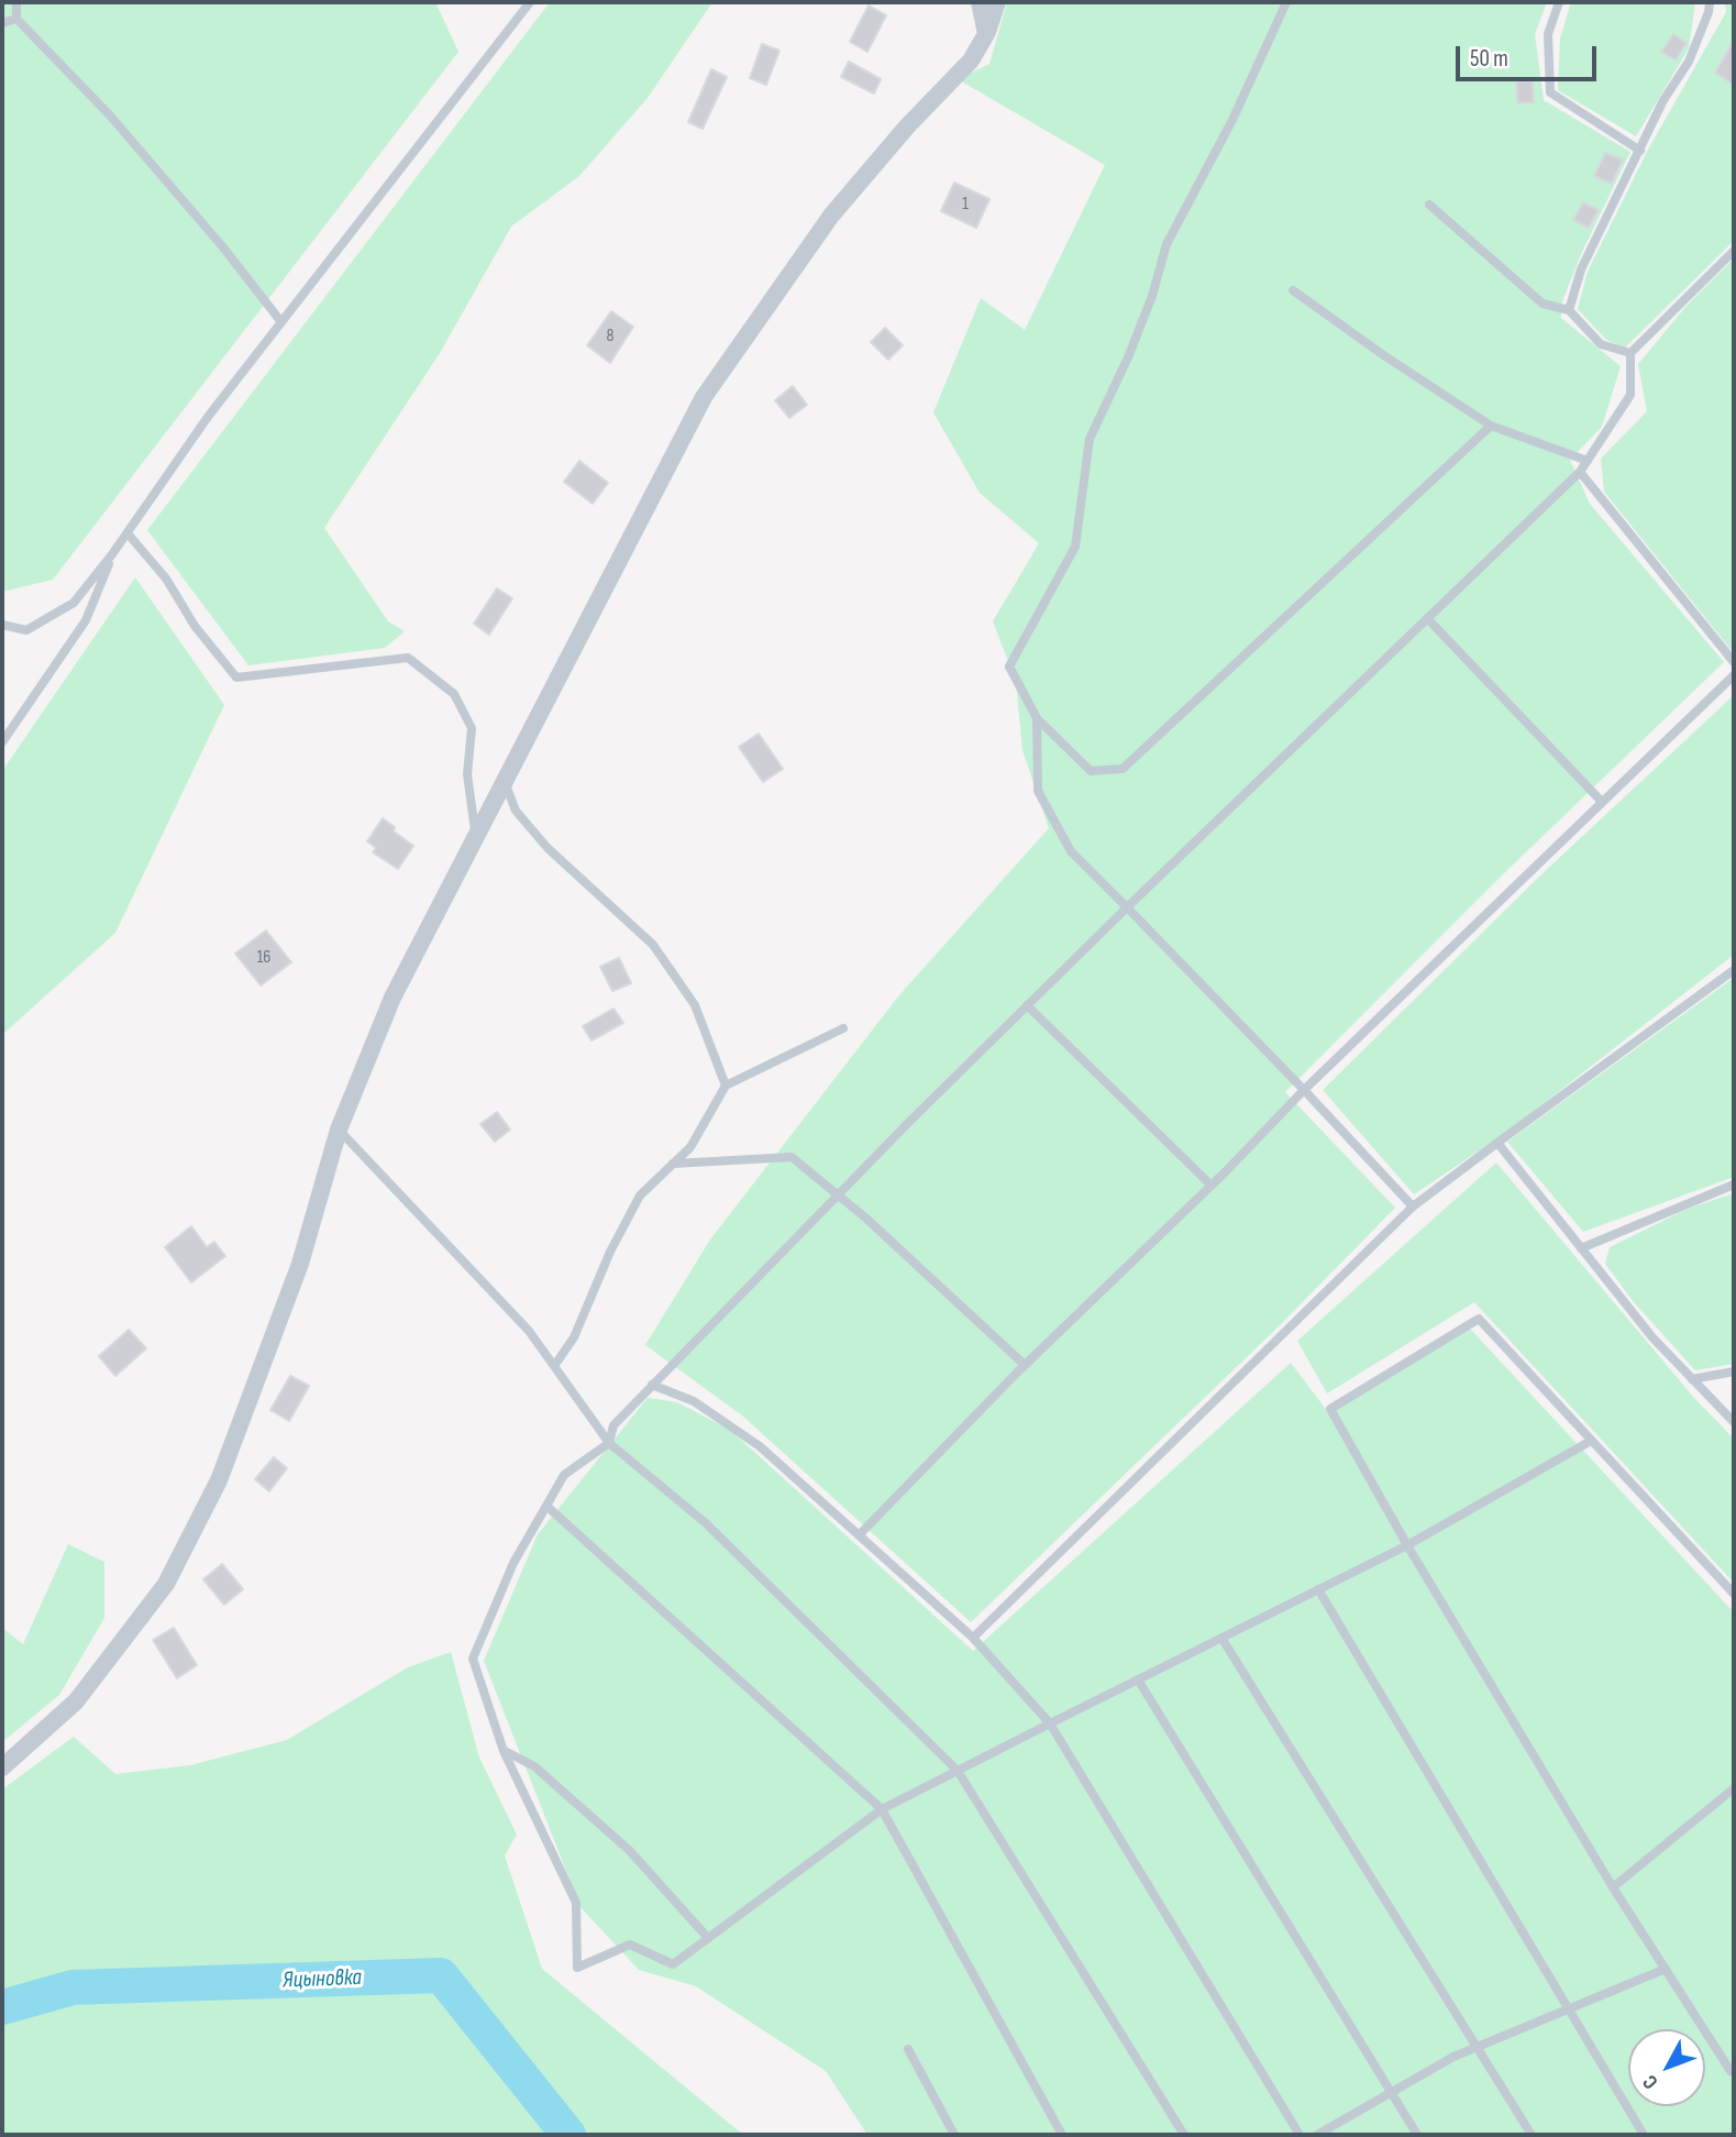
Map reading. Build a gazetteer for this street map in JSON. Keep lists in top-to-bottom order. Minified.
{"water":["Яцыновка"],"house_numbers":["1","8","16"],"scale_bar":"50 m","north":"bottom left"}
